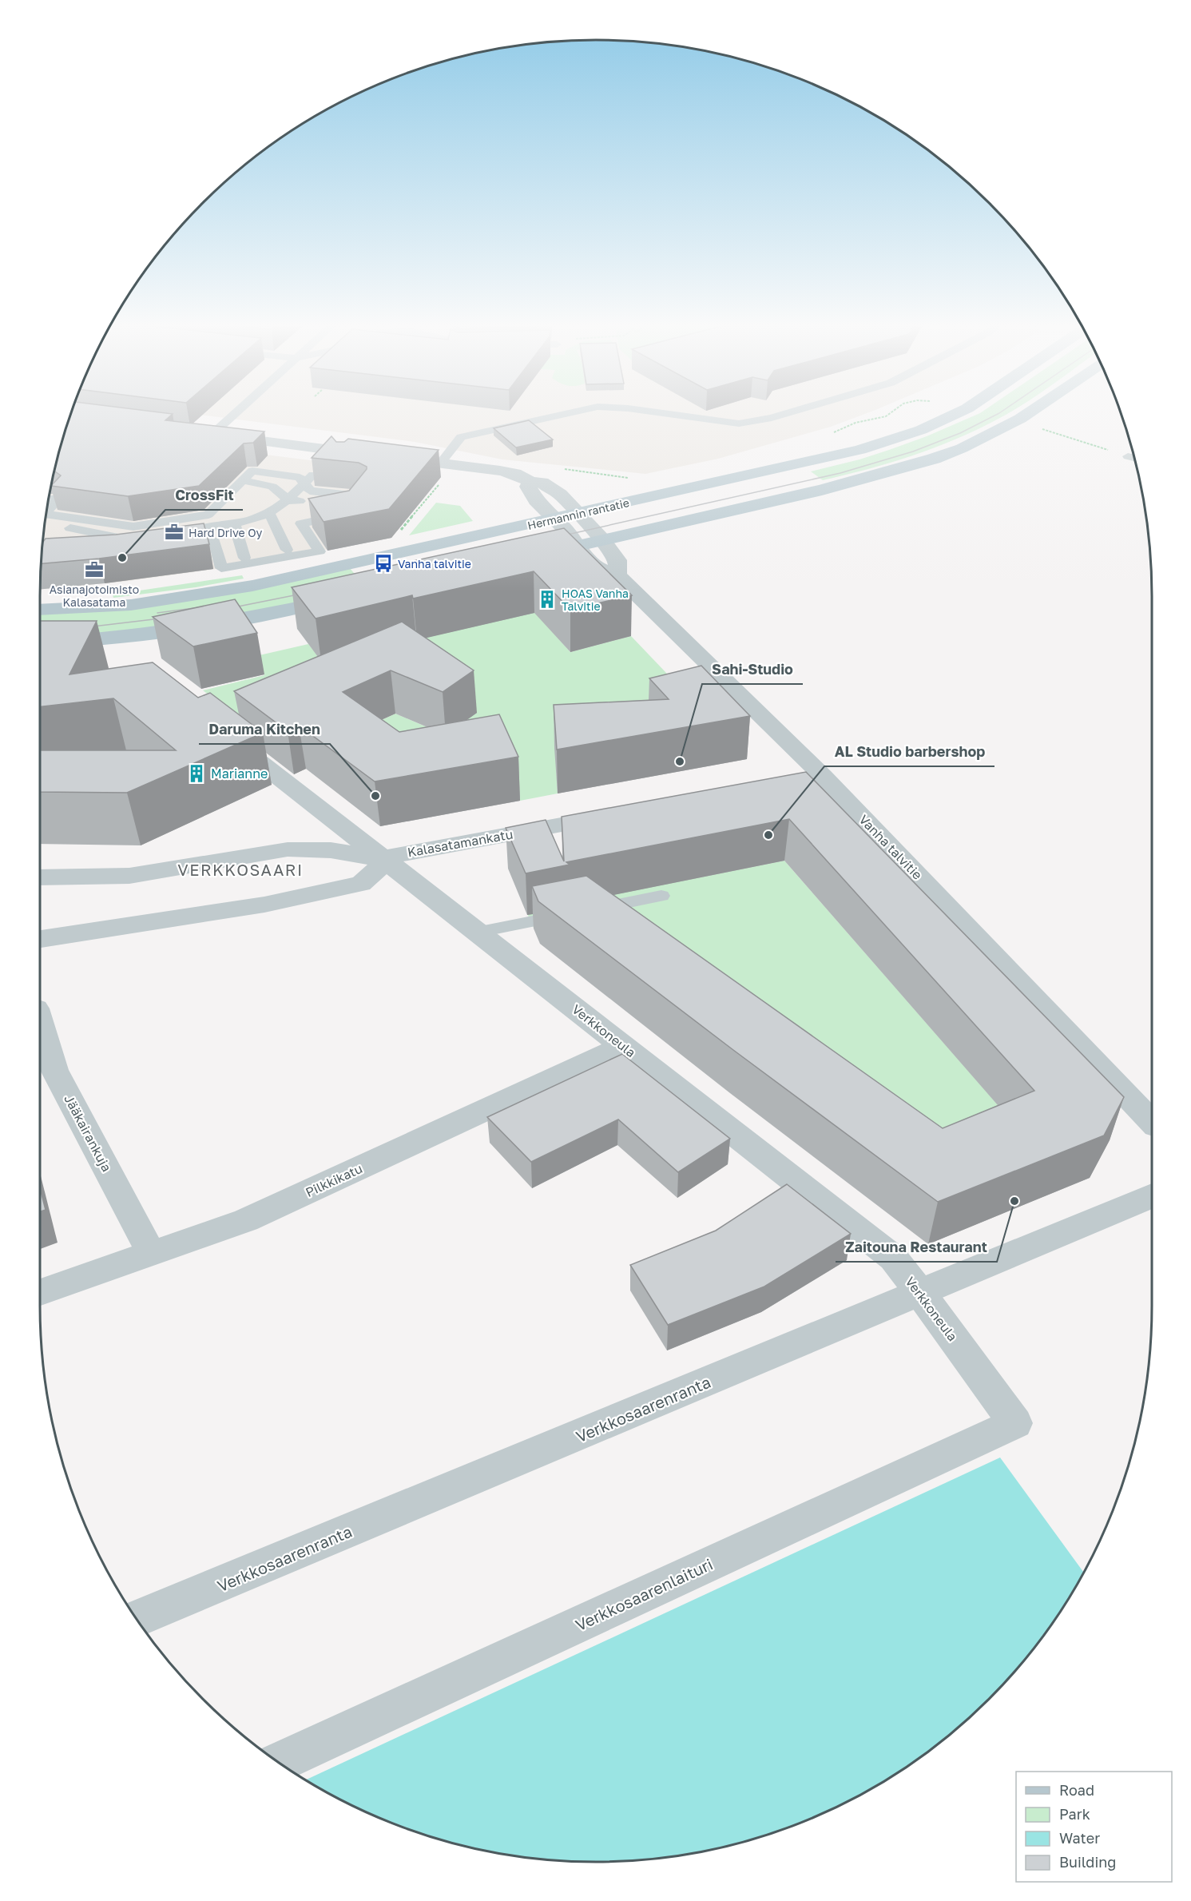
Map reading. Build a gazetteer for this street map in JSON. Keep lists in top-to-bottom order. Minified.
{"streets":{"main road":["Hermannin rantatie"],"street":["Kalasatamankatu","Vanha talvitie","Verkkoneula","Jääkairankuja","Pilkkikatu","Verkkosaarenranta","Verkkosaarenlaituri"]},"crossings":[["Hermannin rantatie","Vanha talvitie"],["Kalasatamankatu","Verkkoneula"],["Verkkoneula","Pilkkikatu"],["Verkkoneula","Verkkosaarenranta"],["Verkkoneula","Verkkosaarenlaituri"],["Jääkairankuja","Pilkkikatu"]],"districts":["VERKKOSAARI"],"places":{"office":["Hard Drive Oy","Asianajotoimisto Kalasatama"],"other":["CrossFit","Sahi-Studio","Daruma Kitchen","AL Studio barbershop","Zaitouna Restaurant"],"bus stop":["Vanha talvitie"],"building":["HOAS Vanha Talvitie","Marianne"]},"legend":["Road","Park","Water","Building"]}
